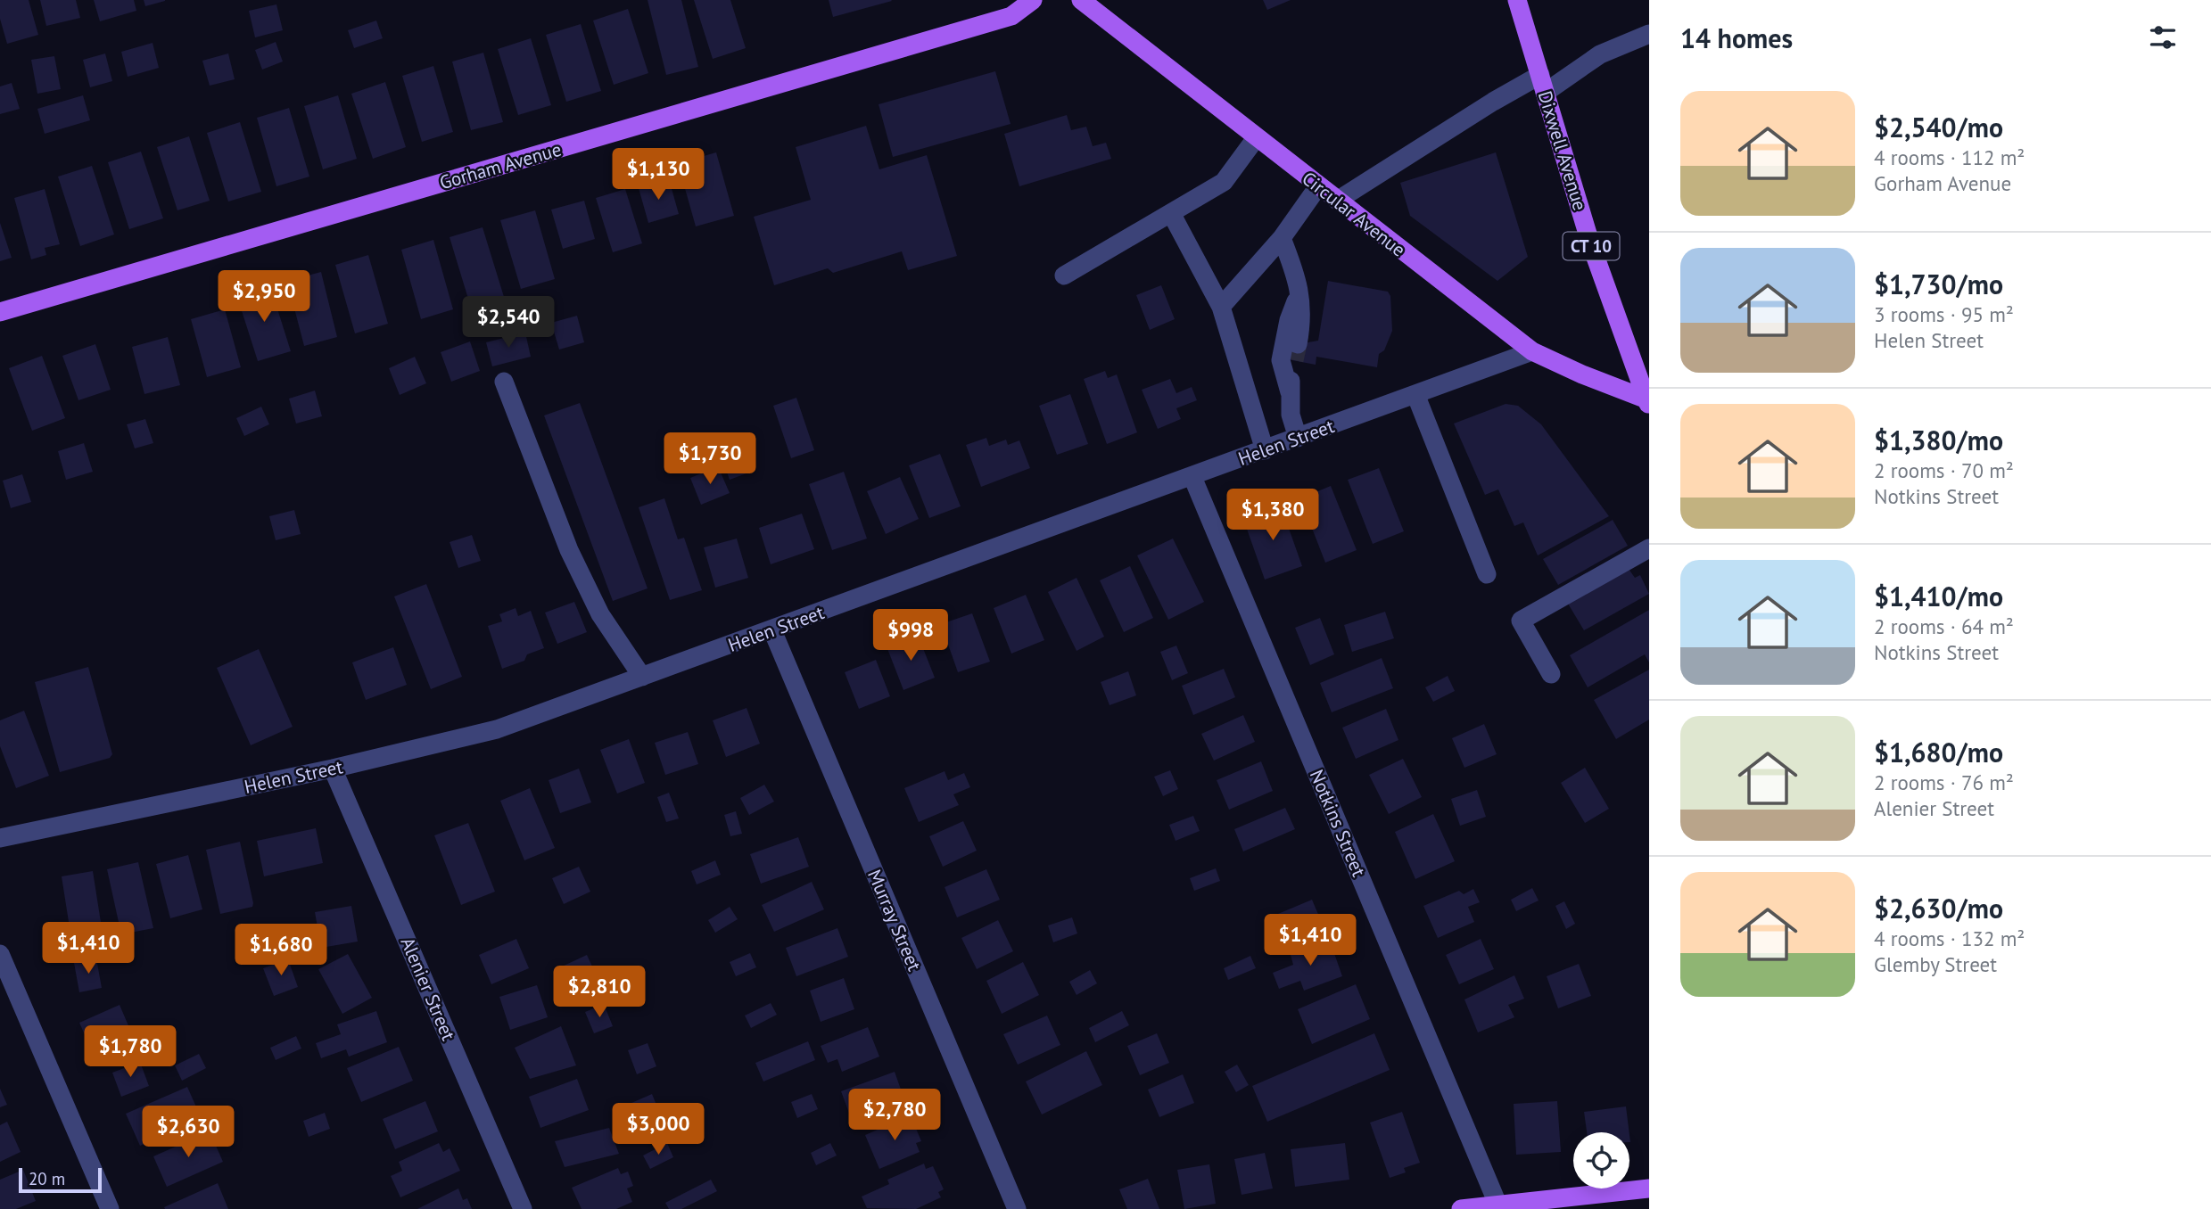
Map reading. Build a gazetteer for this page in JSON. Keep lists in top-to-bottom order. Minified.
{"streets":{"main road":["Dixwell Avenue","Gorham Avenue","Circular Avenue","CT 10"],"street":["Helen Street","Notkins Street","Murray Street","Alenier Street"]},"crossings":[["Dixwell Avenue","Circular Avenue"],["Circular Avenue","Helen Street"],["Helen Street","Notkins Street"],["Helen Street","Murray Street"],["Helen Street","Alenier Street"]],"scale_bar":"20 m","page":{"heading":"14 homes","list":[{"name":"$2,540/mo","note":"4 rooms · 112 m² · Gorham Avenue"},{"name":"$1,730/mo","note":"3 rooms · 95 m² · Helen Street"},{"name":"$1,380/mo","note":"2 rooms · 70 m² · Notkins Street"},{"name":"$1,410/mo","note":"2 rooms · 64 m² · Notkins Street"},{"name":"$1,680/mo","note":"2 rooms · 76 m² · Alenier Street"},{"name":"$2,630/mo","note":"4 rooms · 132 m² · Glemby Street"}],"price":["$1,130","$2,950","$2,540","$1,730","$1,380","$998","$1,410","$1,410","$1,680","$2,810","$1,780","$2,780","$3,000","$2,630"],"scale":"20 m"}}
